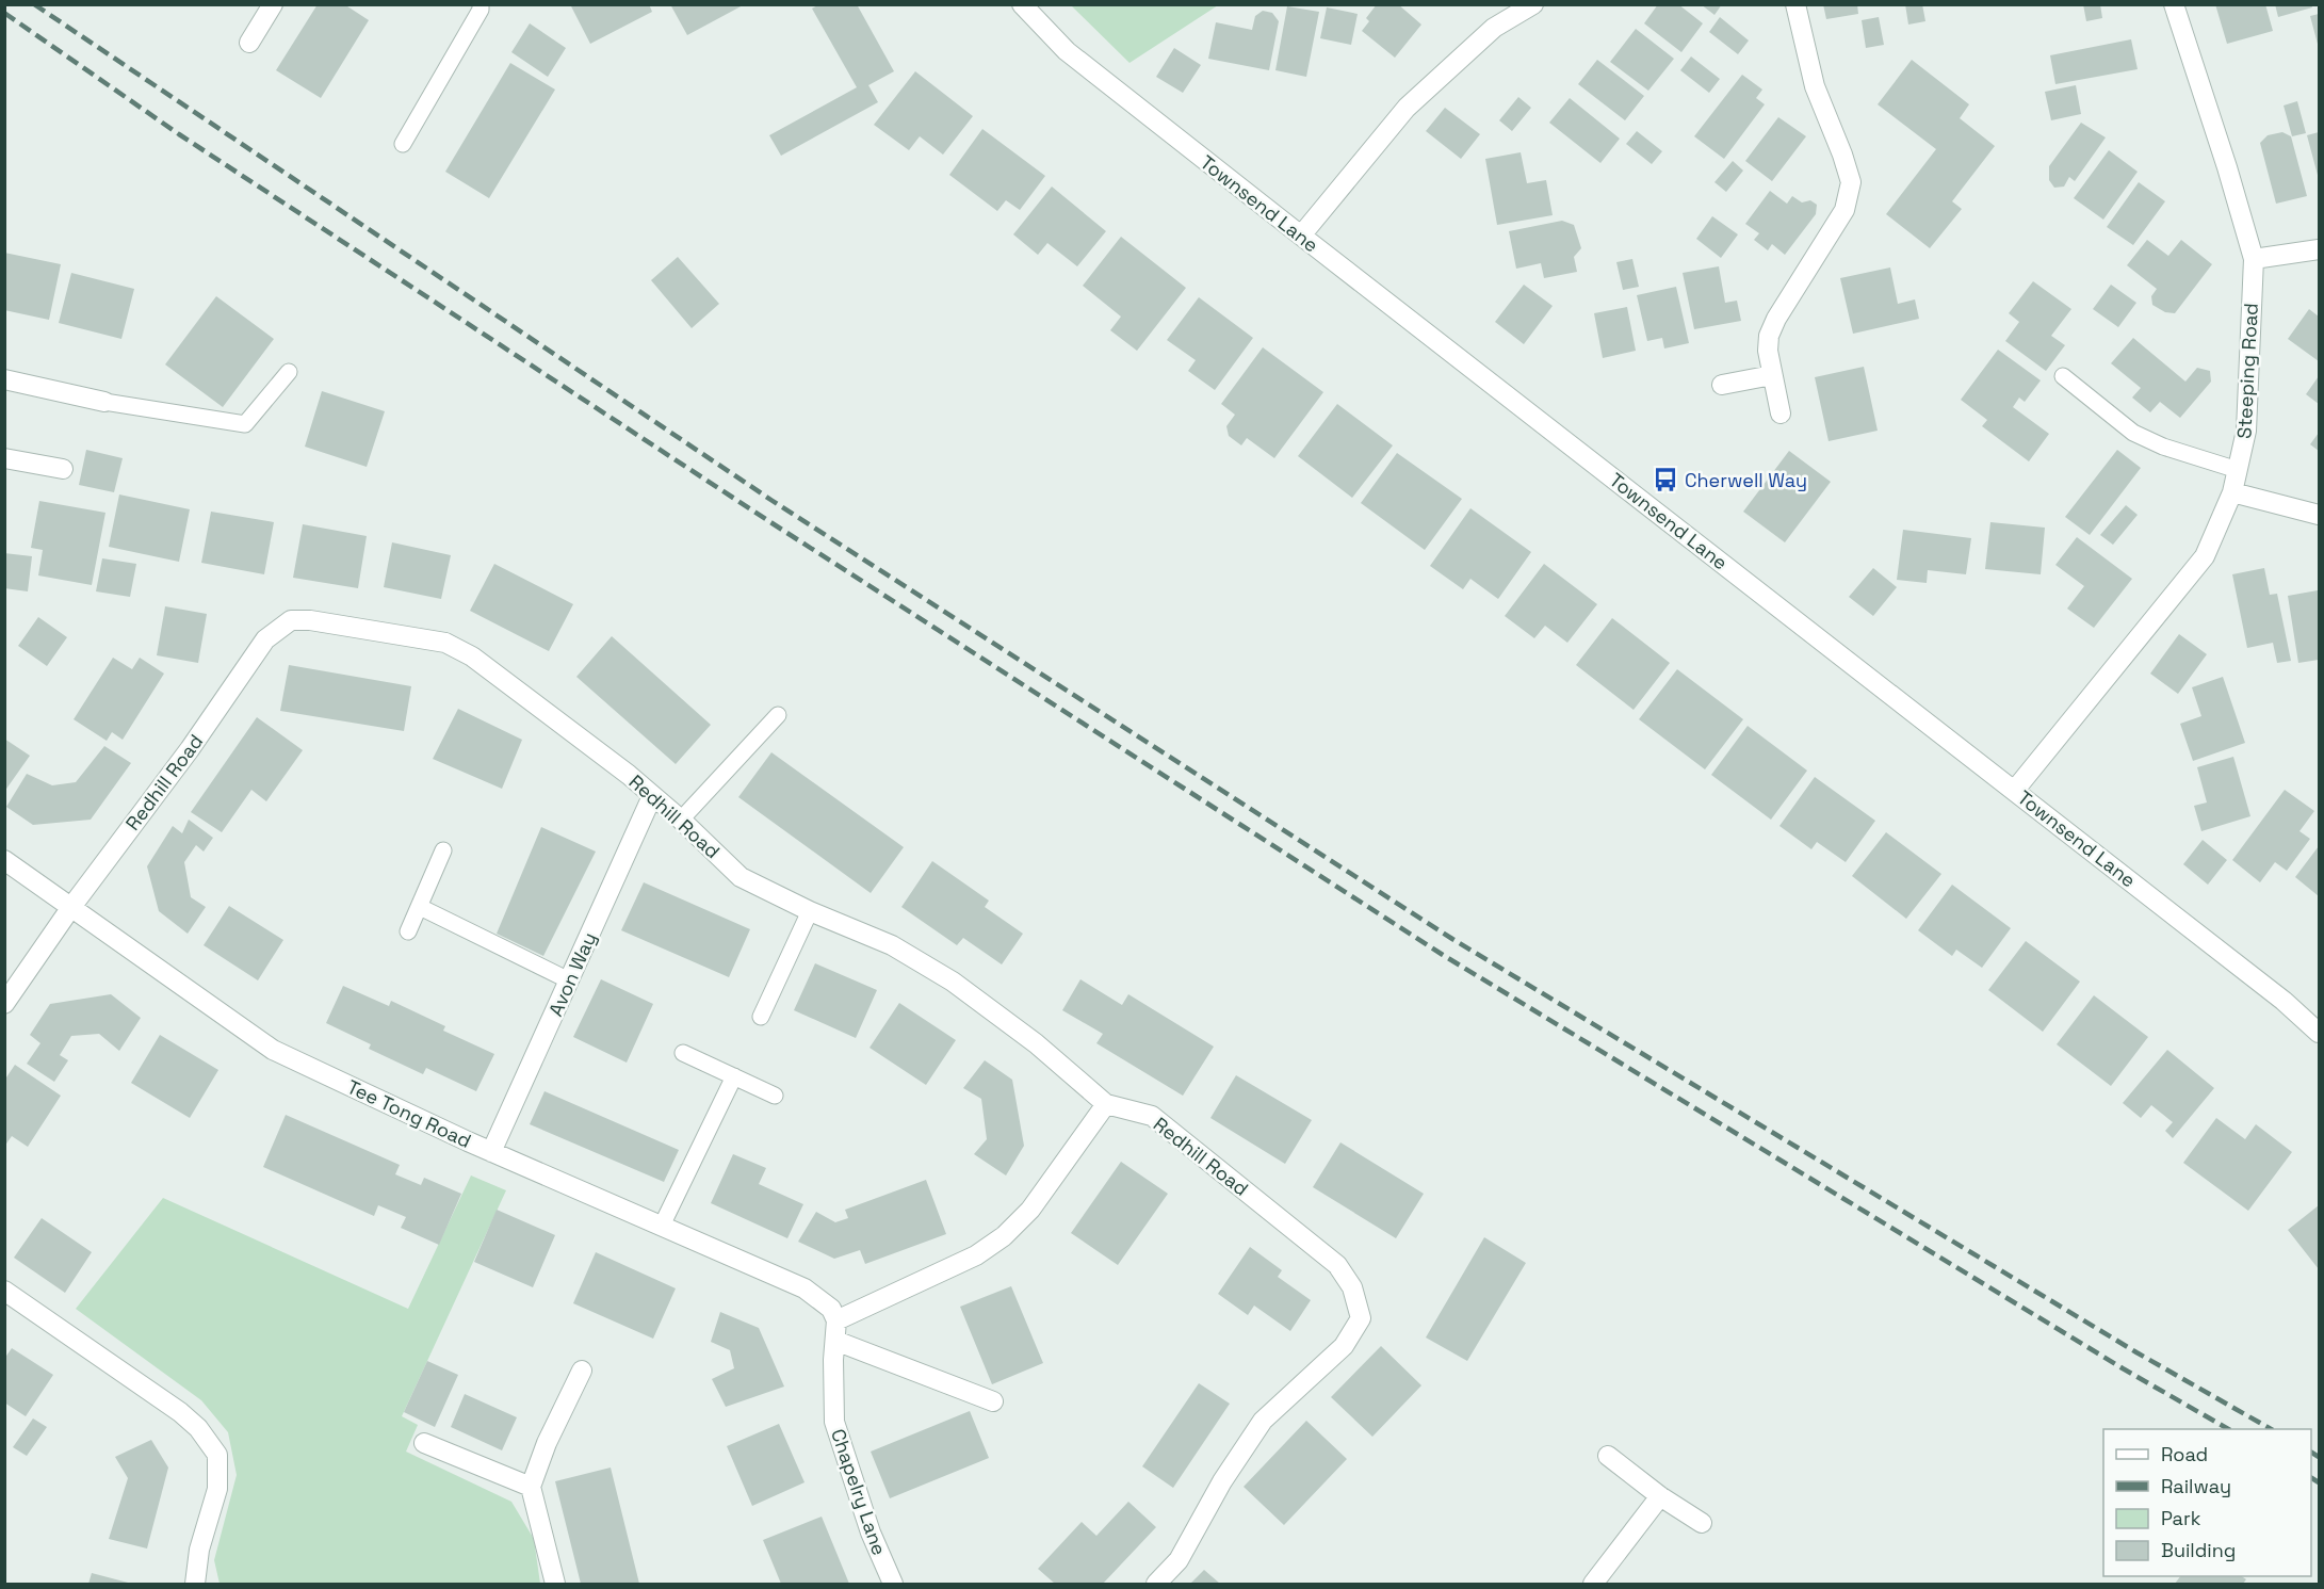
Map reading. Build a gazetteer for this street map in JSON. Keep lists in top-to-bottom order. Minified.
{"streets":{"street":["Townsend Lane","Steeping Road","Redhill Road","Avon Way","Tee Tong Road","Chapelry Lane"]},"crossings":[["Townsend Lane","Steeping Road"],["Redhill Road","Avon Way"],["Redhill Road","Tee Tong Road"],["Avon Way","Tee Tong Road"],["Tee Tong Road","Chapelry Lane"]],"places":{"bus stop":["Cherwell Way"]},"legend":["Road","Railway","Park","Building"]}
